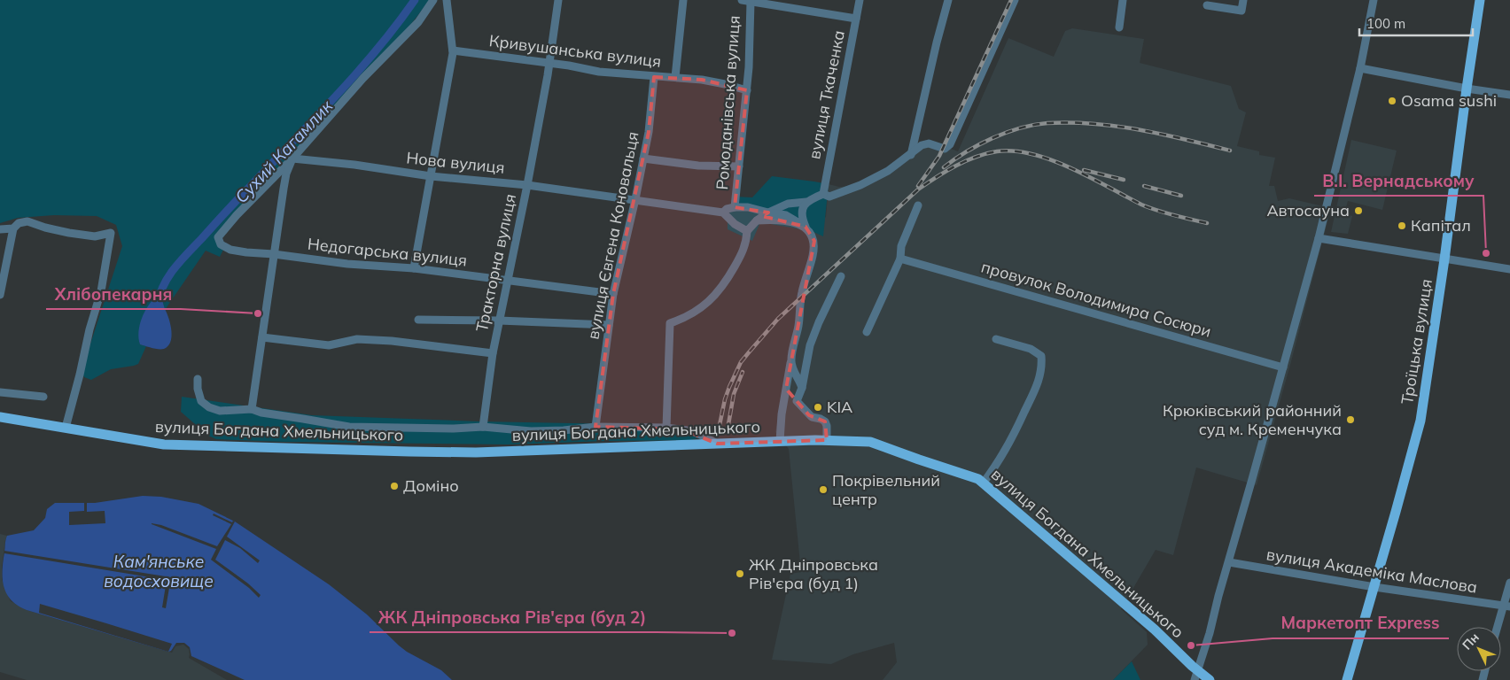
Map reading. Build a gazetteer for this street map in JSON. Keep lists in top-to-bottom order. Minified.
{"streets":{"main road":["Троїцька вулиця","вулиця Богдана Хмельницького"],"street":["Кривушанська вулиця","вулиця Ткаченка","Ромоданівська вулиця","Нова вулиця","вулиця Євгена Коновальця","Недогарська вулиця","Тракторна вулиця","провулок Володимира Сосюри","вулиця Академіка Маслова"]},"crossings":[["Кривушанська вулиця","Ромоданівська вулиця"],["Кривушанська вулиця","вулиця Євгена Коновальця"],["Кривушанська вулиця","Тракторна вулиця"],["Нова вулиця","вулиця Євгена Коновальця"],["Нова вулиця","Недогарська вулиця"],["Нова вулиця","Тракторна вулиця"],["вулиця Євгена Коновальця","Недогарська вулиця"],["Недогарська вулиця","Тракторна вулиця"],["Троїцька вулиця","вулиця Академіка Маслова"]],"water":["Сухий Кагамлик","Кам'янське водосховище"],"places":["Osama sushi","Автосауна","Капітал","В.І. Вернадському","Хлібопекарня","KIA","Крюківський районний суд м. Кременчука","Доміно","Покрівельний центр","ЖК Дніпровська Рів'єра (буд 1)","ЖК Дніпровська Рів'єра (буд 2)","Маркетопт Express"],"scale_bar":"100 m","north":"top left"}
